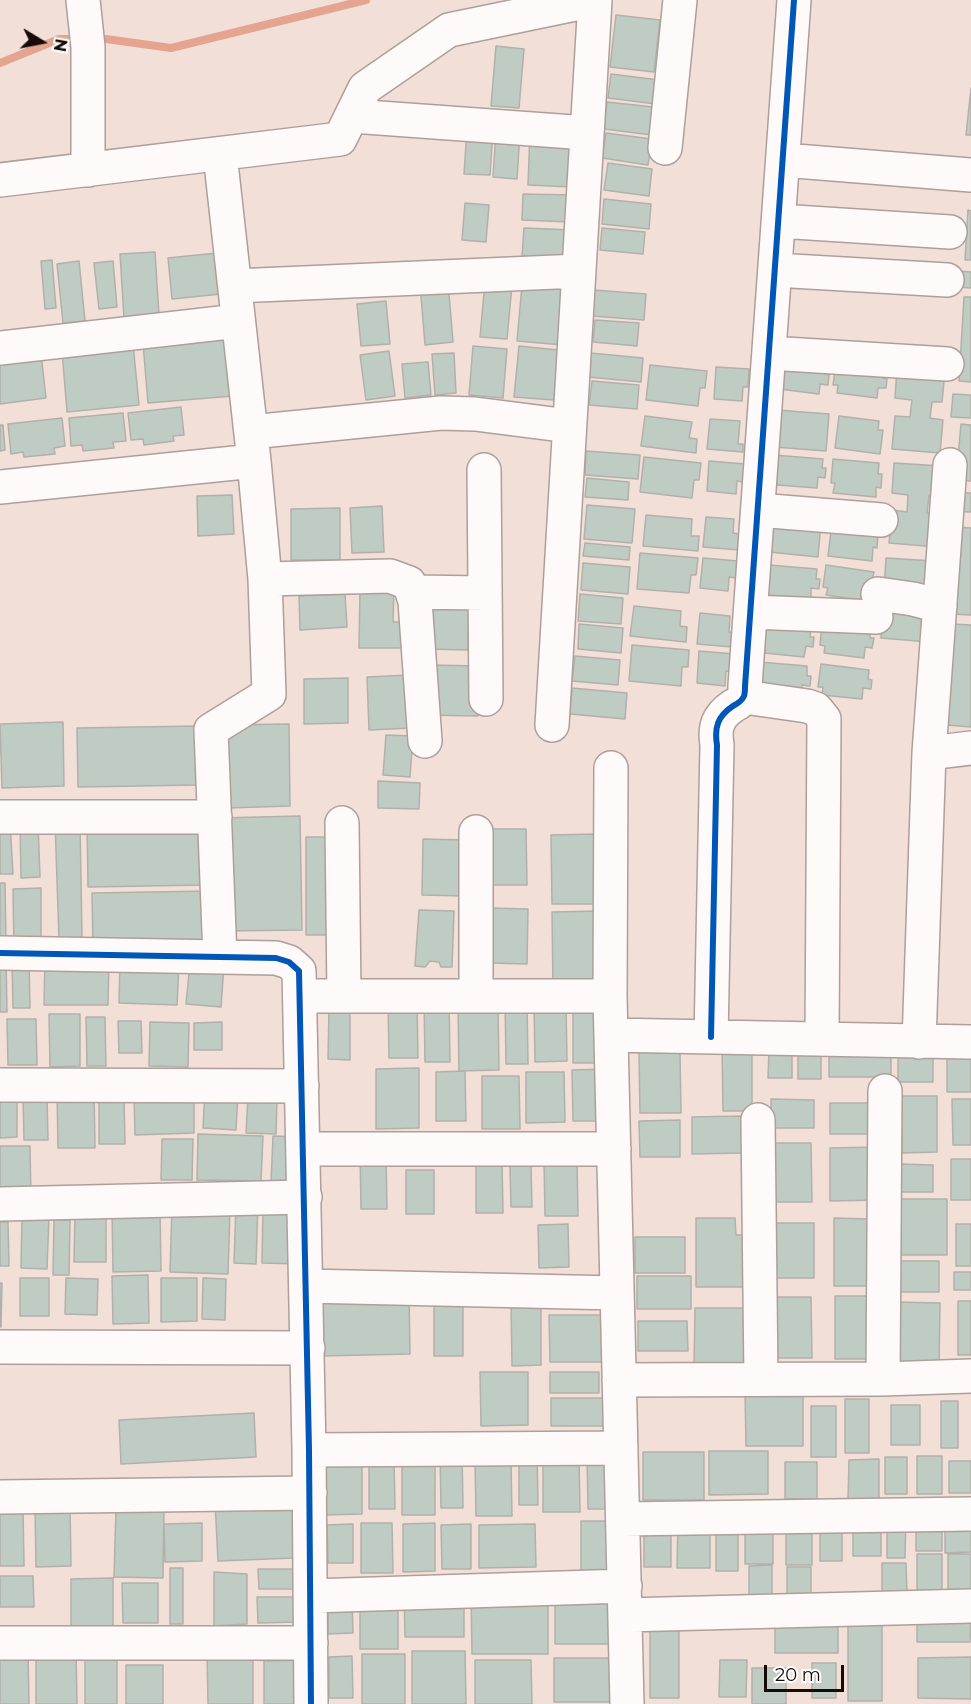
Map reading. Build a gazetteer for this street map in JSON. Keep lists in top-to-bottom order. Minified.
{"scale_bar":"20 m","north":"right"}
